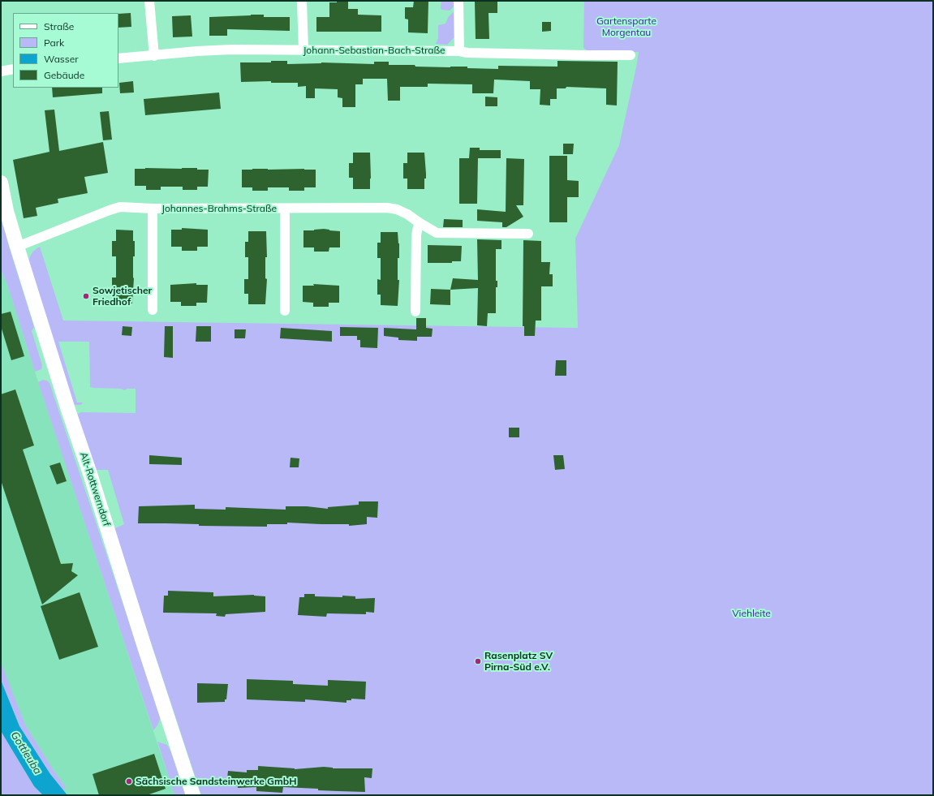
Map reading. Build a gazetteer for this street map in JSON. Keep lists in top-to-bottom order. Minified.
{"streets":{"main road":["Alt-Rottwerndorf"],"street":["Johann-Sebastian-Bach-Straße","Johannes-Brahms-Straße"]},"crossings":[["Johannes-Brahms-Straße","Alt-Rottwerndorf"]],"water":["Gottleuba"],"parks":["Gartensparte Morgentau","Viehleite"],"places":["Sowjetischer Friedhof","Rasenplatz SV Pirna-Süd e.V.","Sächsische Sandsteinwerke GmbH"],"legend":["Straße","Park","Wasser","Gebäude"]}
